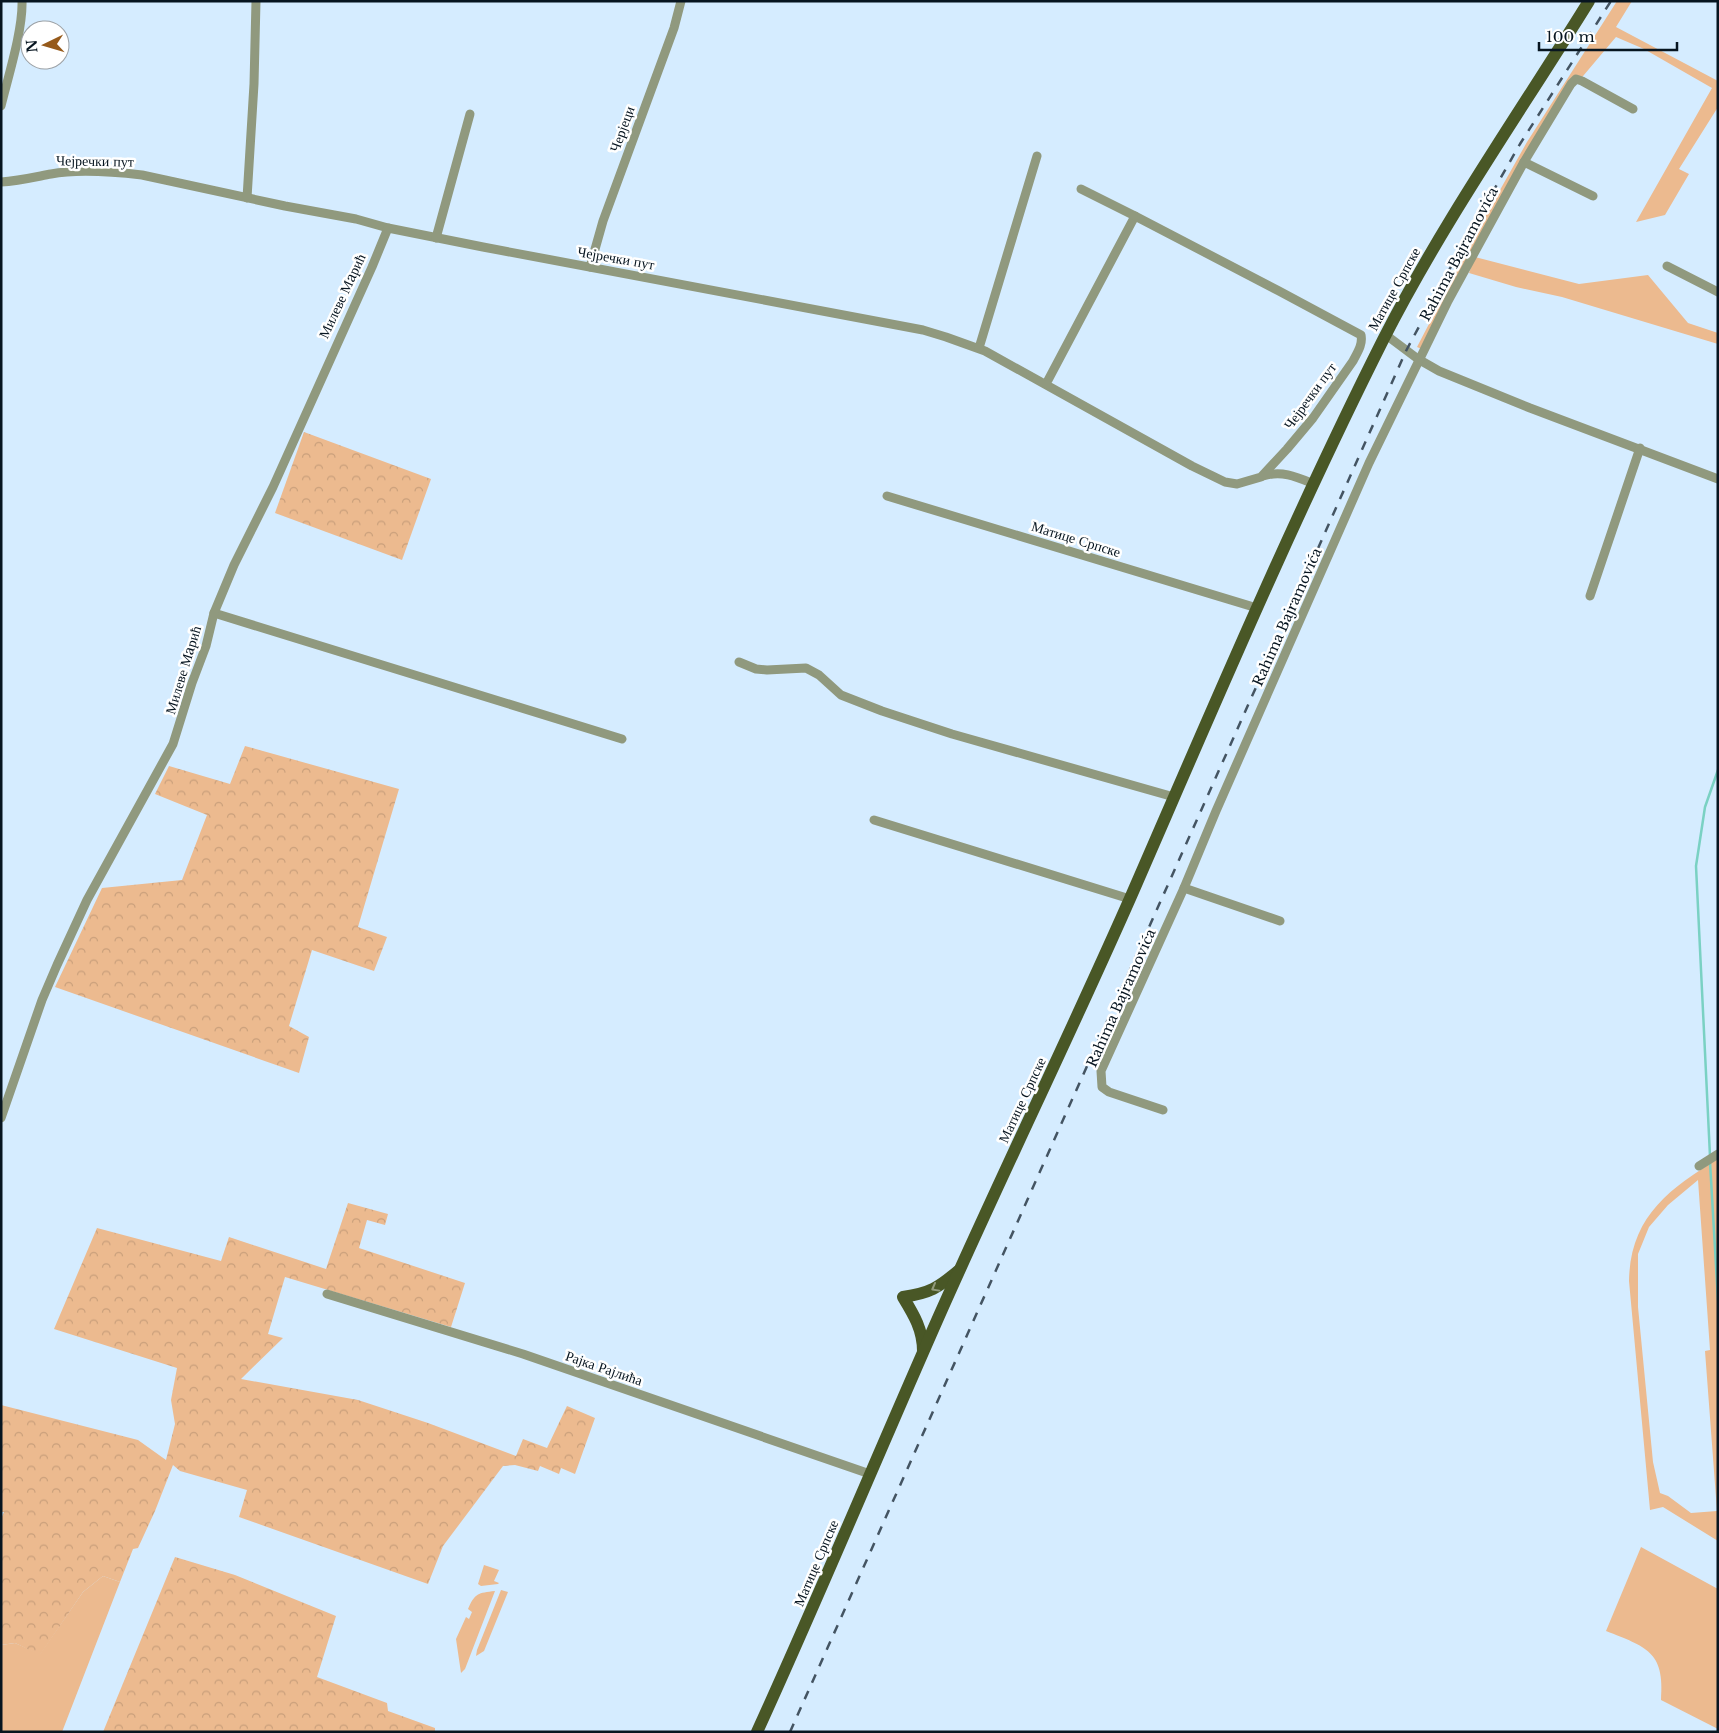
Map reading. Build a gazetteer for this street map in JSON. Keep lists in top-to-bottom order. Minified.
{"streets":{"main road":["Матице Српске"],"street":["Черјеци","Чејречки пут","Rahima Bajramovića","Милеве Мaрић","Рајка Рајлића"]},"crossings":[["Черјеци","Чејречки пут"],["Чејречки пут","Милеве Мaрић"],["Матице Српске","Рајка Рајлића"]],"scale_bar":"100 m","north":"left"}
